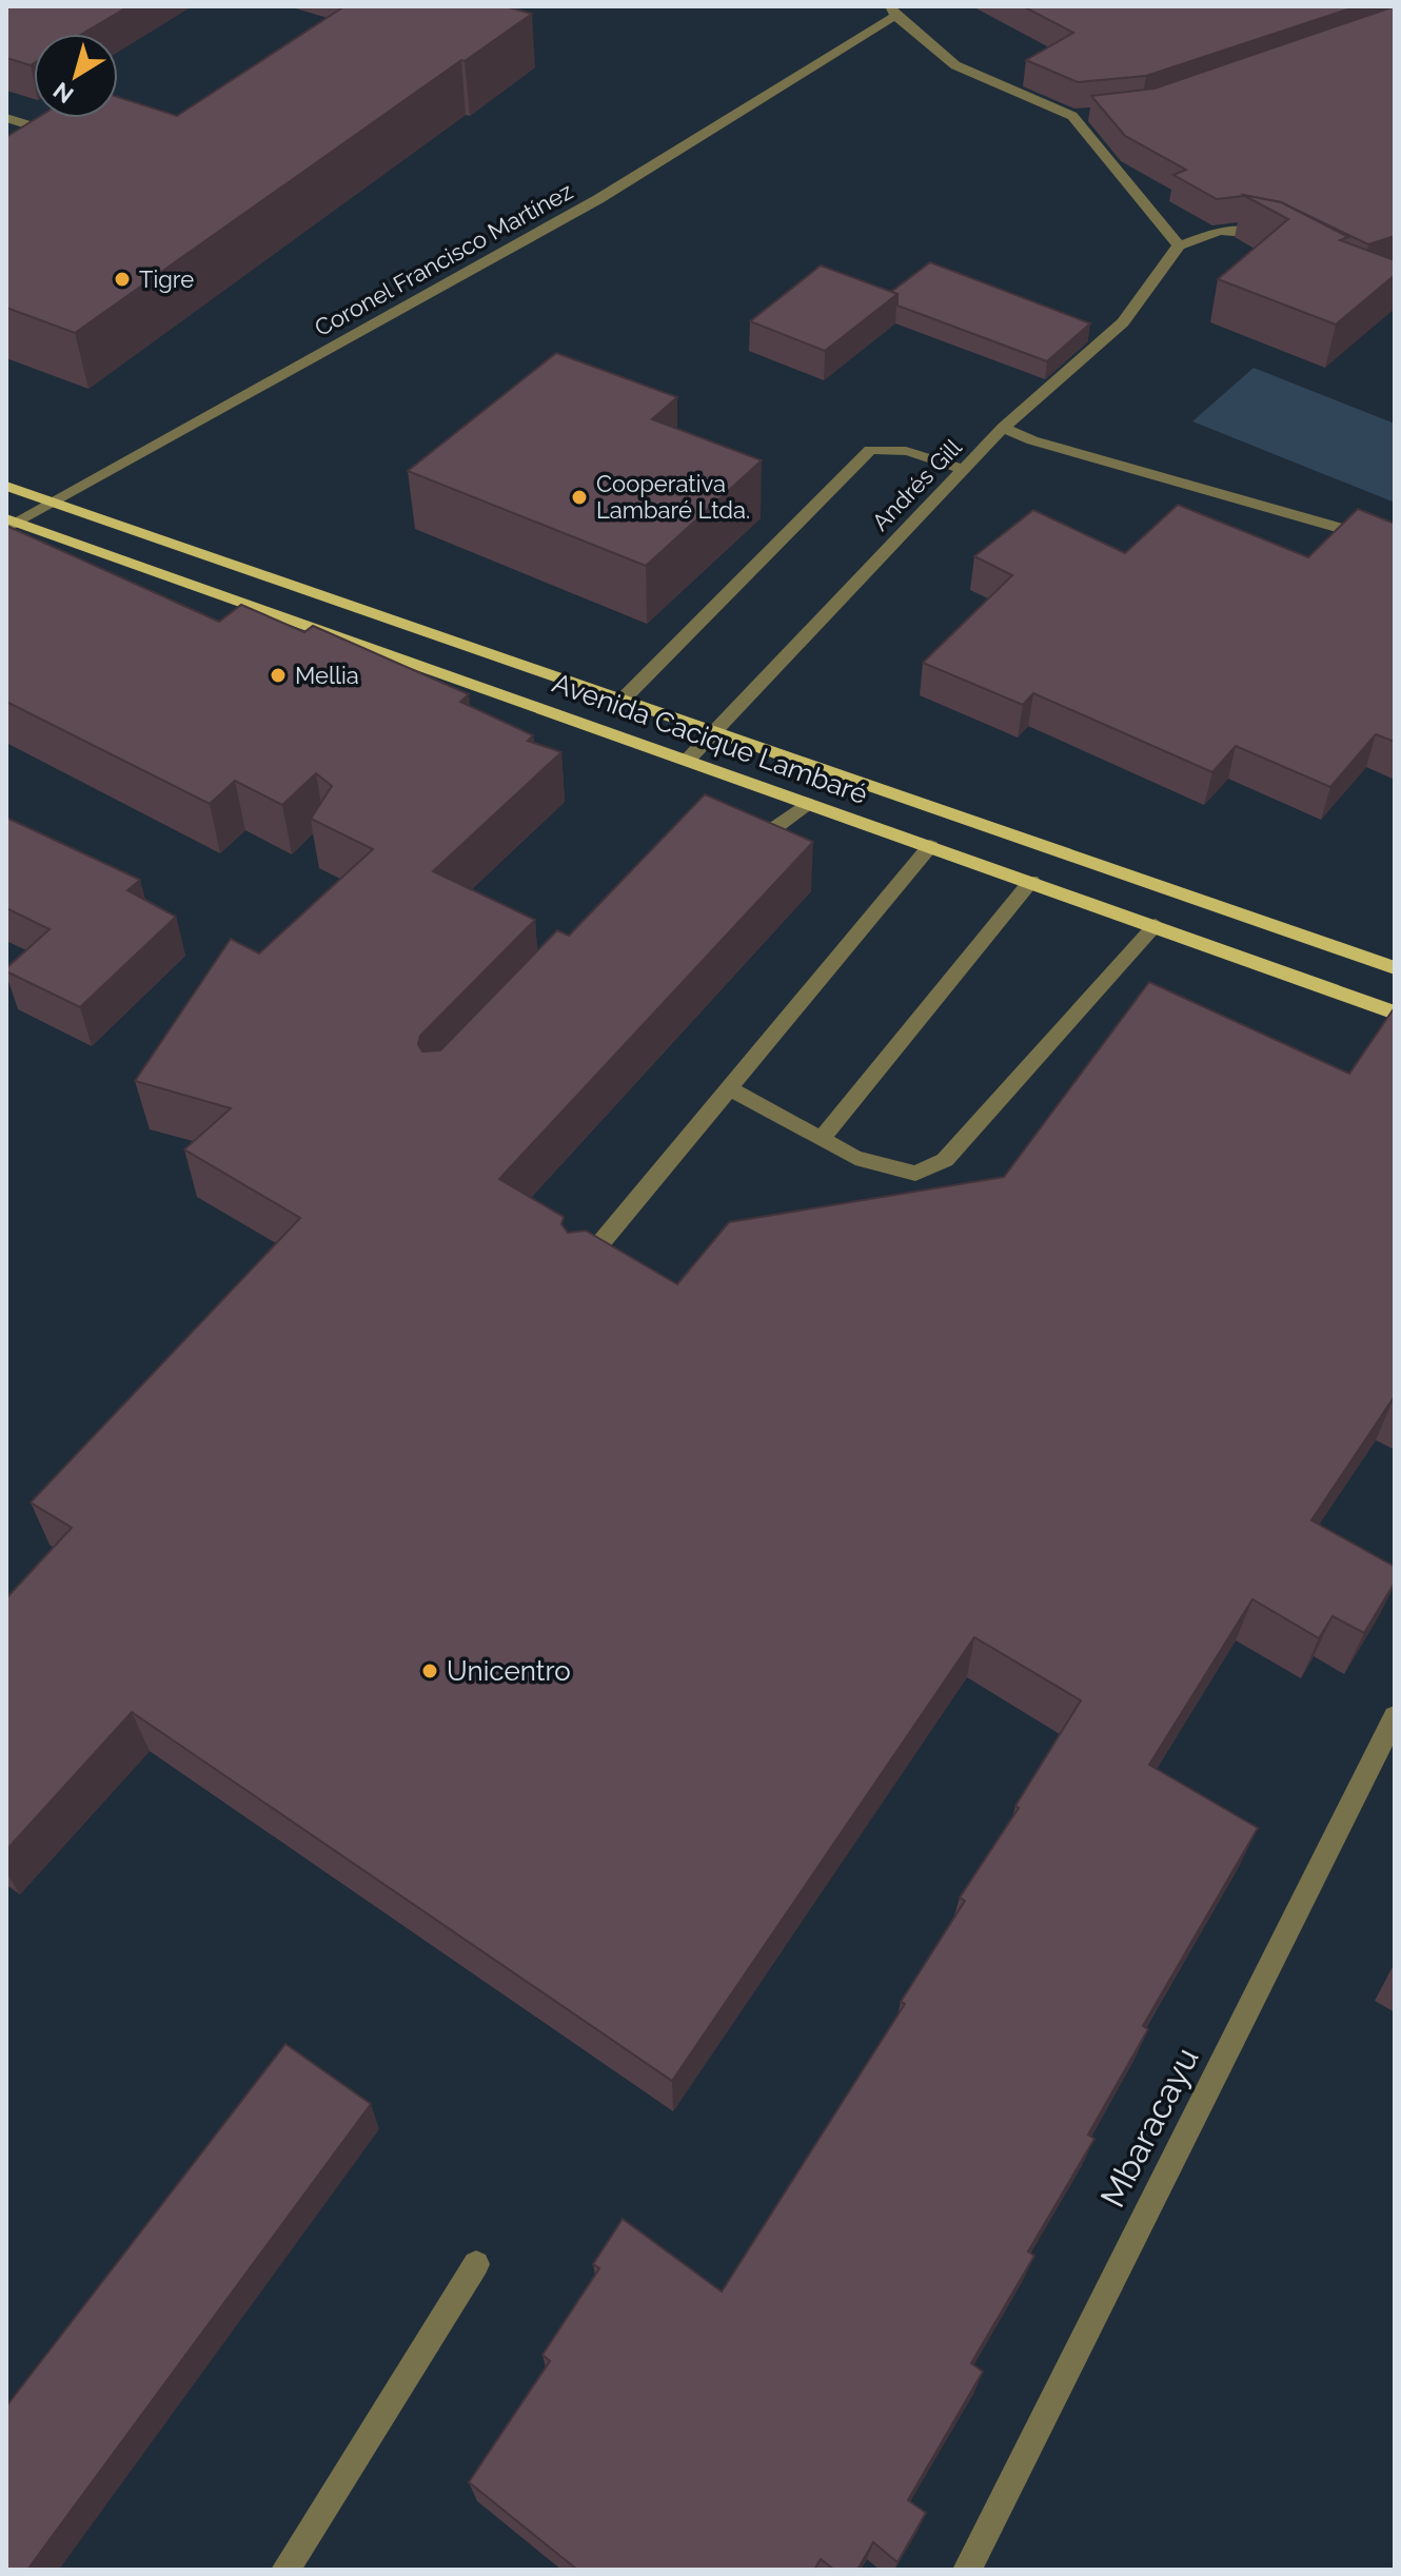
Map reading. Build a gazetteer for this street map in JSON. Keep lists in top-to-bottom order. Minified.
{"streets":{"main road":["Avenida Cacique Lambaré"],"street":["Coronel Francisco Martínez","Andrés Gill","Mbaracayu"]},"crossings":[["Coronel Francisco Martínez","Avenida Cacique Lambaré"],["Andrés Gill","Avenida Cacique Lambaré"]],"places":["Tigre","Cooperativa Lambaré Ltda.","Mellia","Unicentro"],"north":"bottom left"}
